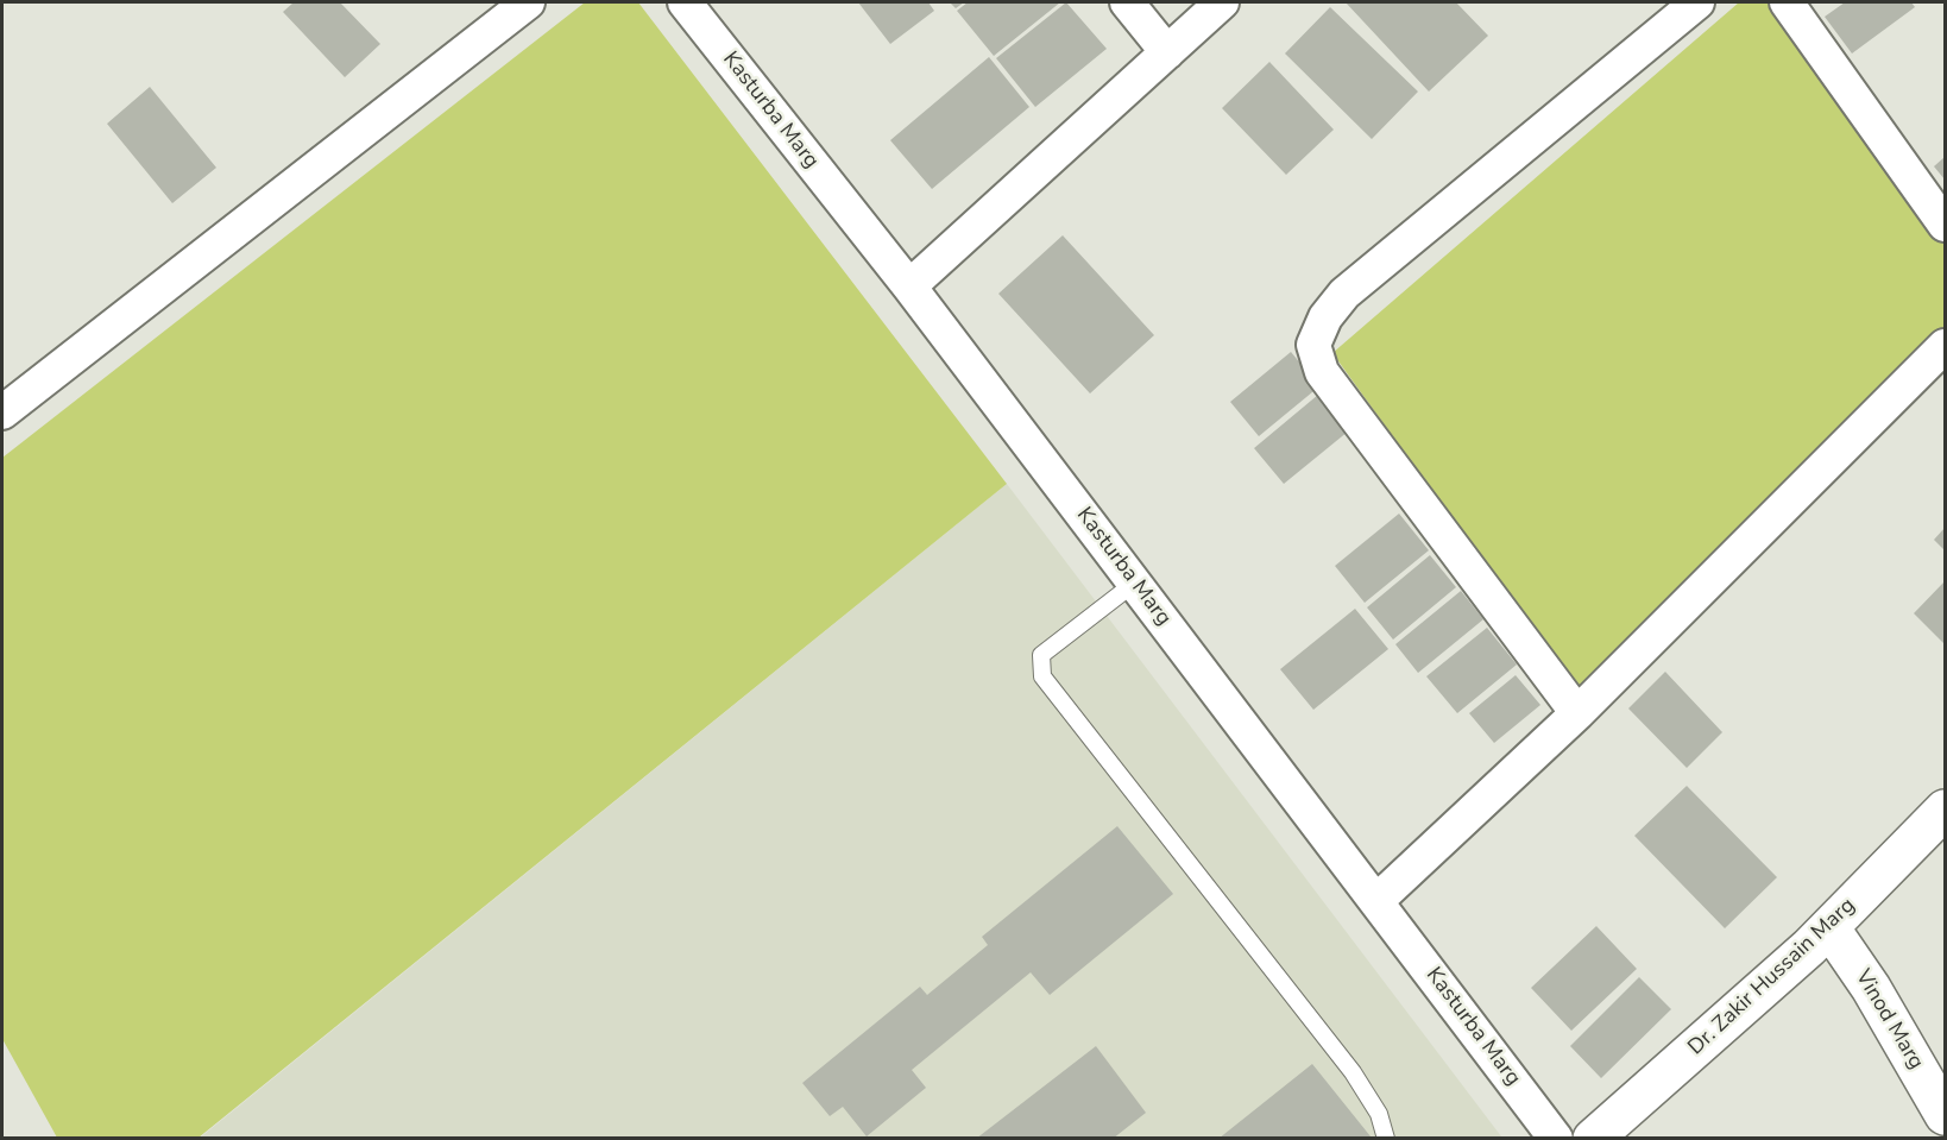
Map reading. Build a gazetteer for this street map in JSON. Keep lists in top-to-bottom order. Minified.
{"streets":{"street":["Kasturba Marg","Dr. Zakir Hussain Marg","Vinod Marg"]},"crossings":[["Dr. Zakir Hussain Marg","Vinod Marg"]]}
